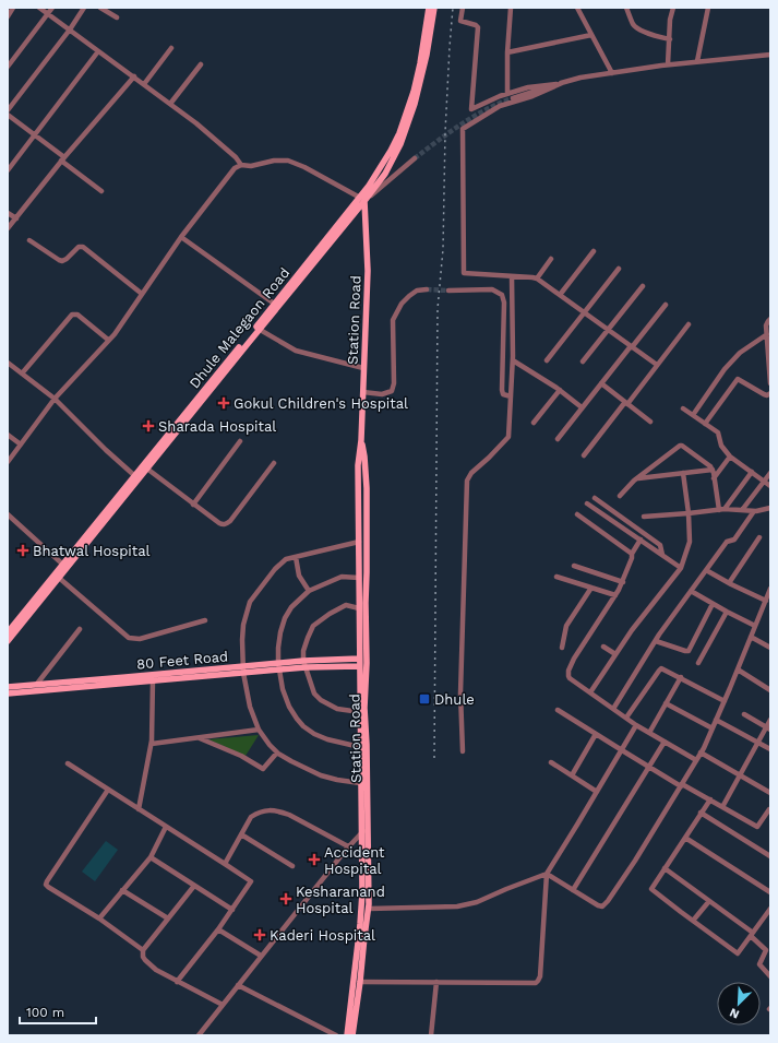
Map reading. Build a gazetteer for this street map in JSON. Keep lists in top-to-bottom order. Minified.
{"streets":{"main road":["Station Road","Dhule Malegaon Road","80 Feet Road"]},"crossings":[["Station Road","Dhule Malegaon Road"],["Station Road","80 Feet Road"]],"places":{"health":["Gokul Children's Hospital","Sharada Hospital","Bhatwal Hospital","Accident Hospital","Kesharanand Hospital","Kaderi Hospital"],"transit":["Dhule"]},"scale_bar":"100 m","north":"bottom left"}
